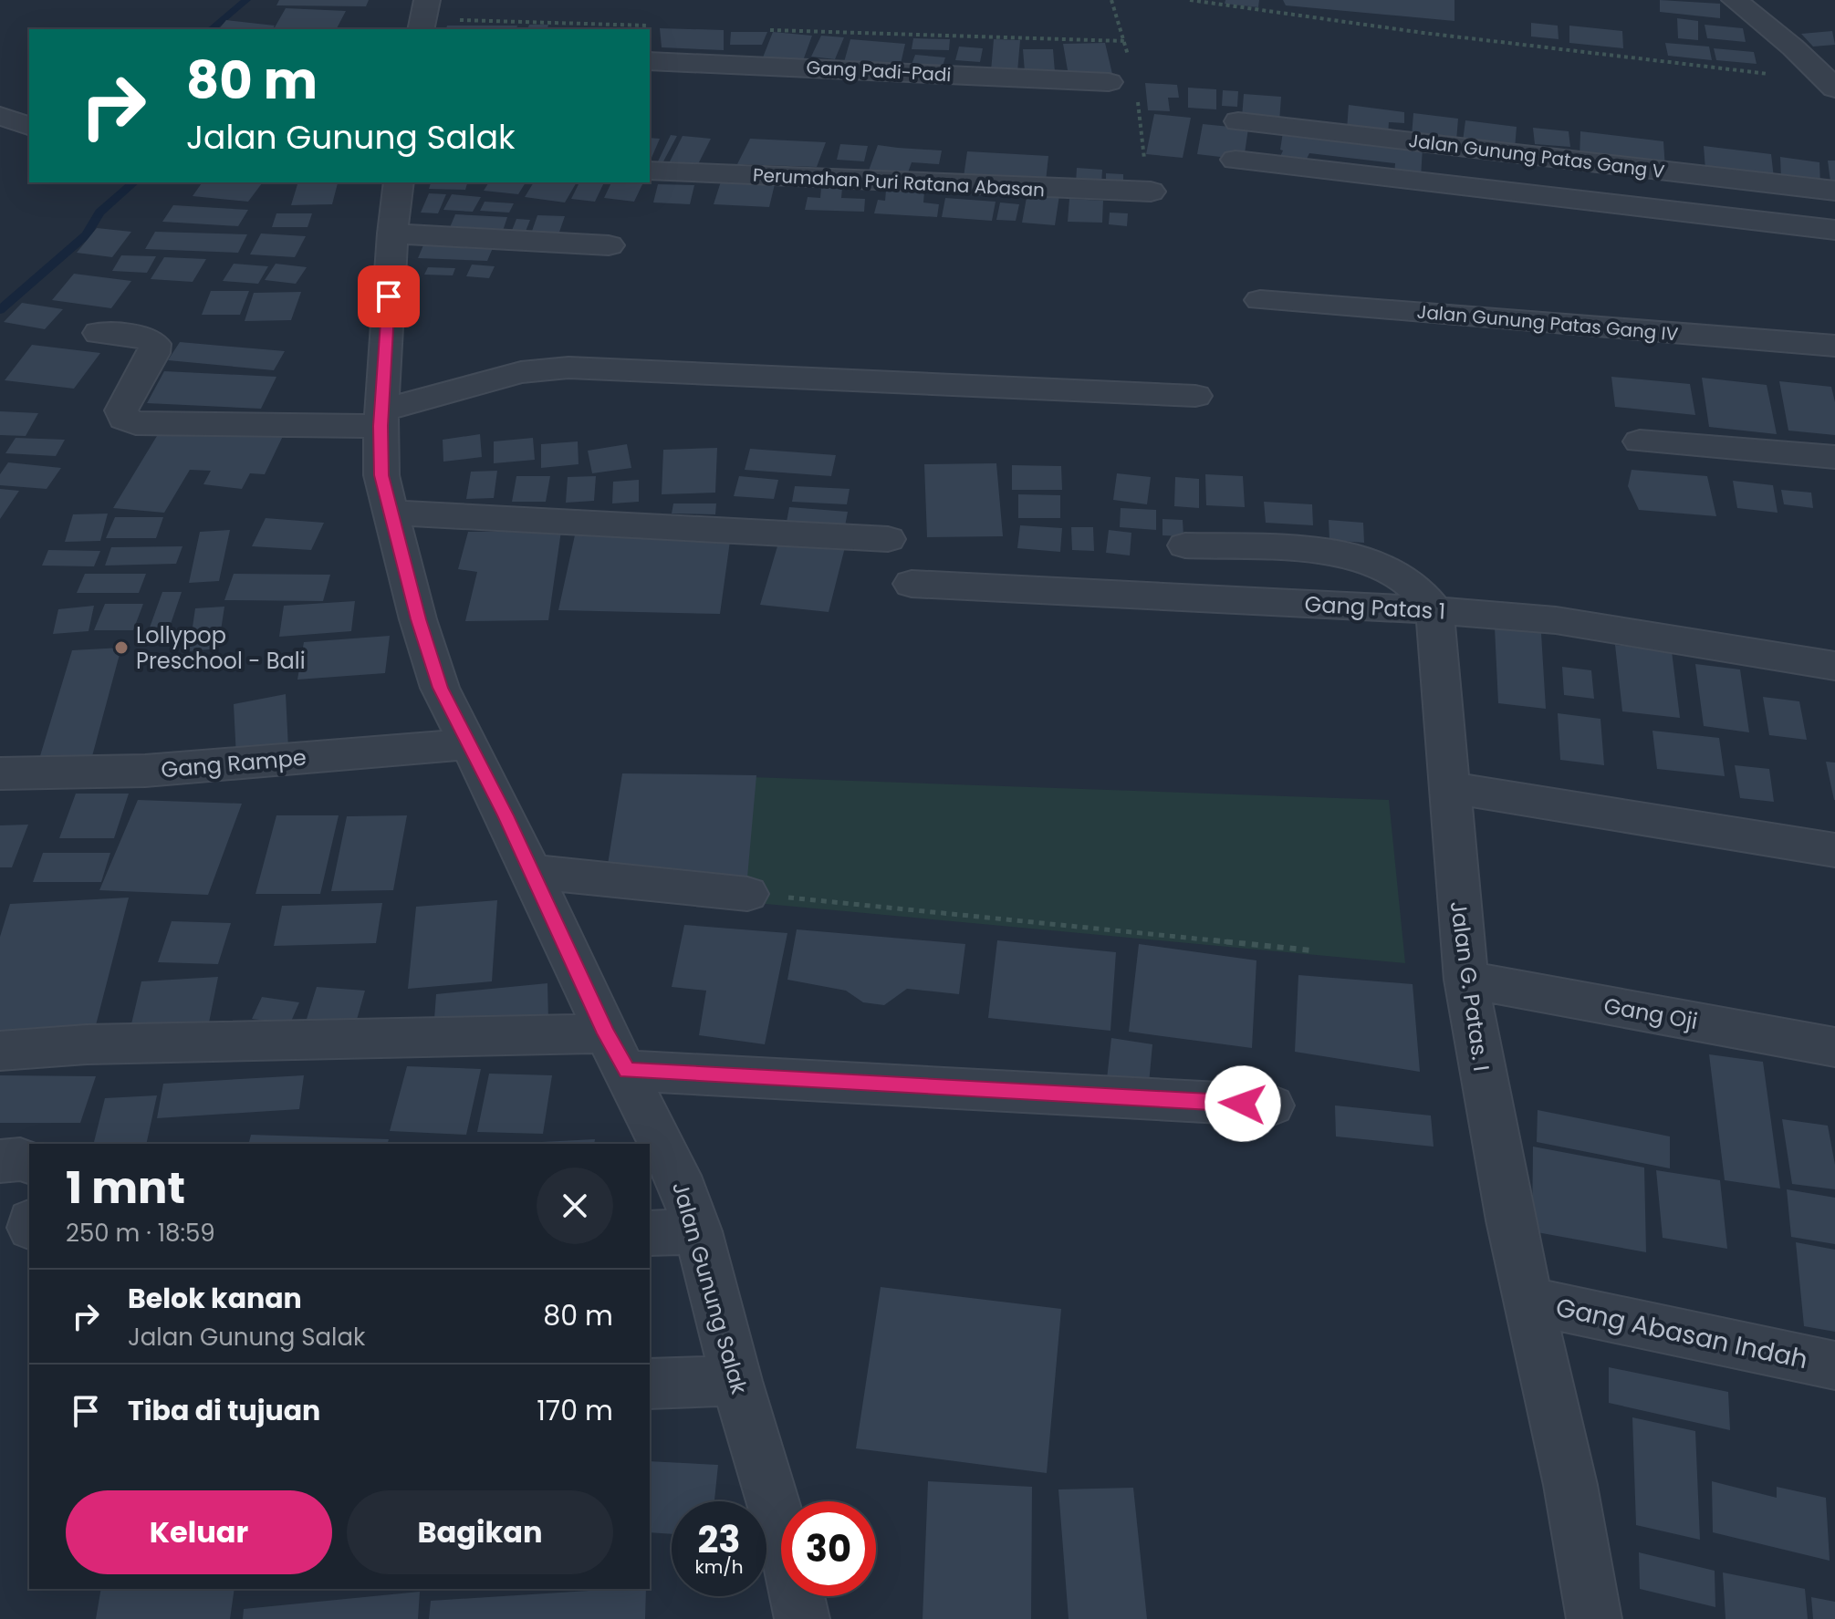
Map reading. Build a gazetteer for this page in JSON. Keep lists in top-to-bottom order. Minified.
{"streets":{"street":["Gang Padi-Padi","Jalan Gunung Patas Gang V","Perumahan Puri Ratana Abasan","Jalan Gunung Patas Gang IV","Gang Patas 1","Gang Rampe","Jalan G. Patas. I","Gang Oji","Jalan Gunung Salak","Gang Abasan Indah"]},"crossings":[["Gang Patas 1","Jalan G. Patas. I"],["Gang Rampe","Jalan Gunung Salak"],["Jalan G. Patas. I","Gang Oji"],["Jalan G. Patas. I","Gang Abasan Indah"]],"places":["Lollypop Preschool - Bali"],"page":{"turn":["80 m","Jalan Gunung Salak"],"heading":["1 mnt","250 m · 18:59"],"list":[{"name":"Belok kanan","note":"Jalan Gunung Salak","value":"80 m"},{"name":"Tiba di tujuan","value":"170 m"}],"buttons":["Keluar","Bagikan"],"speed":"23 km/h","limit":"30"}}
